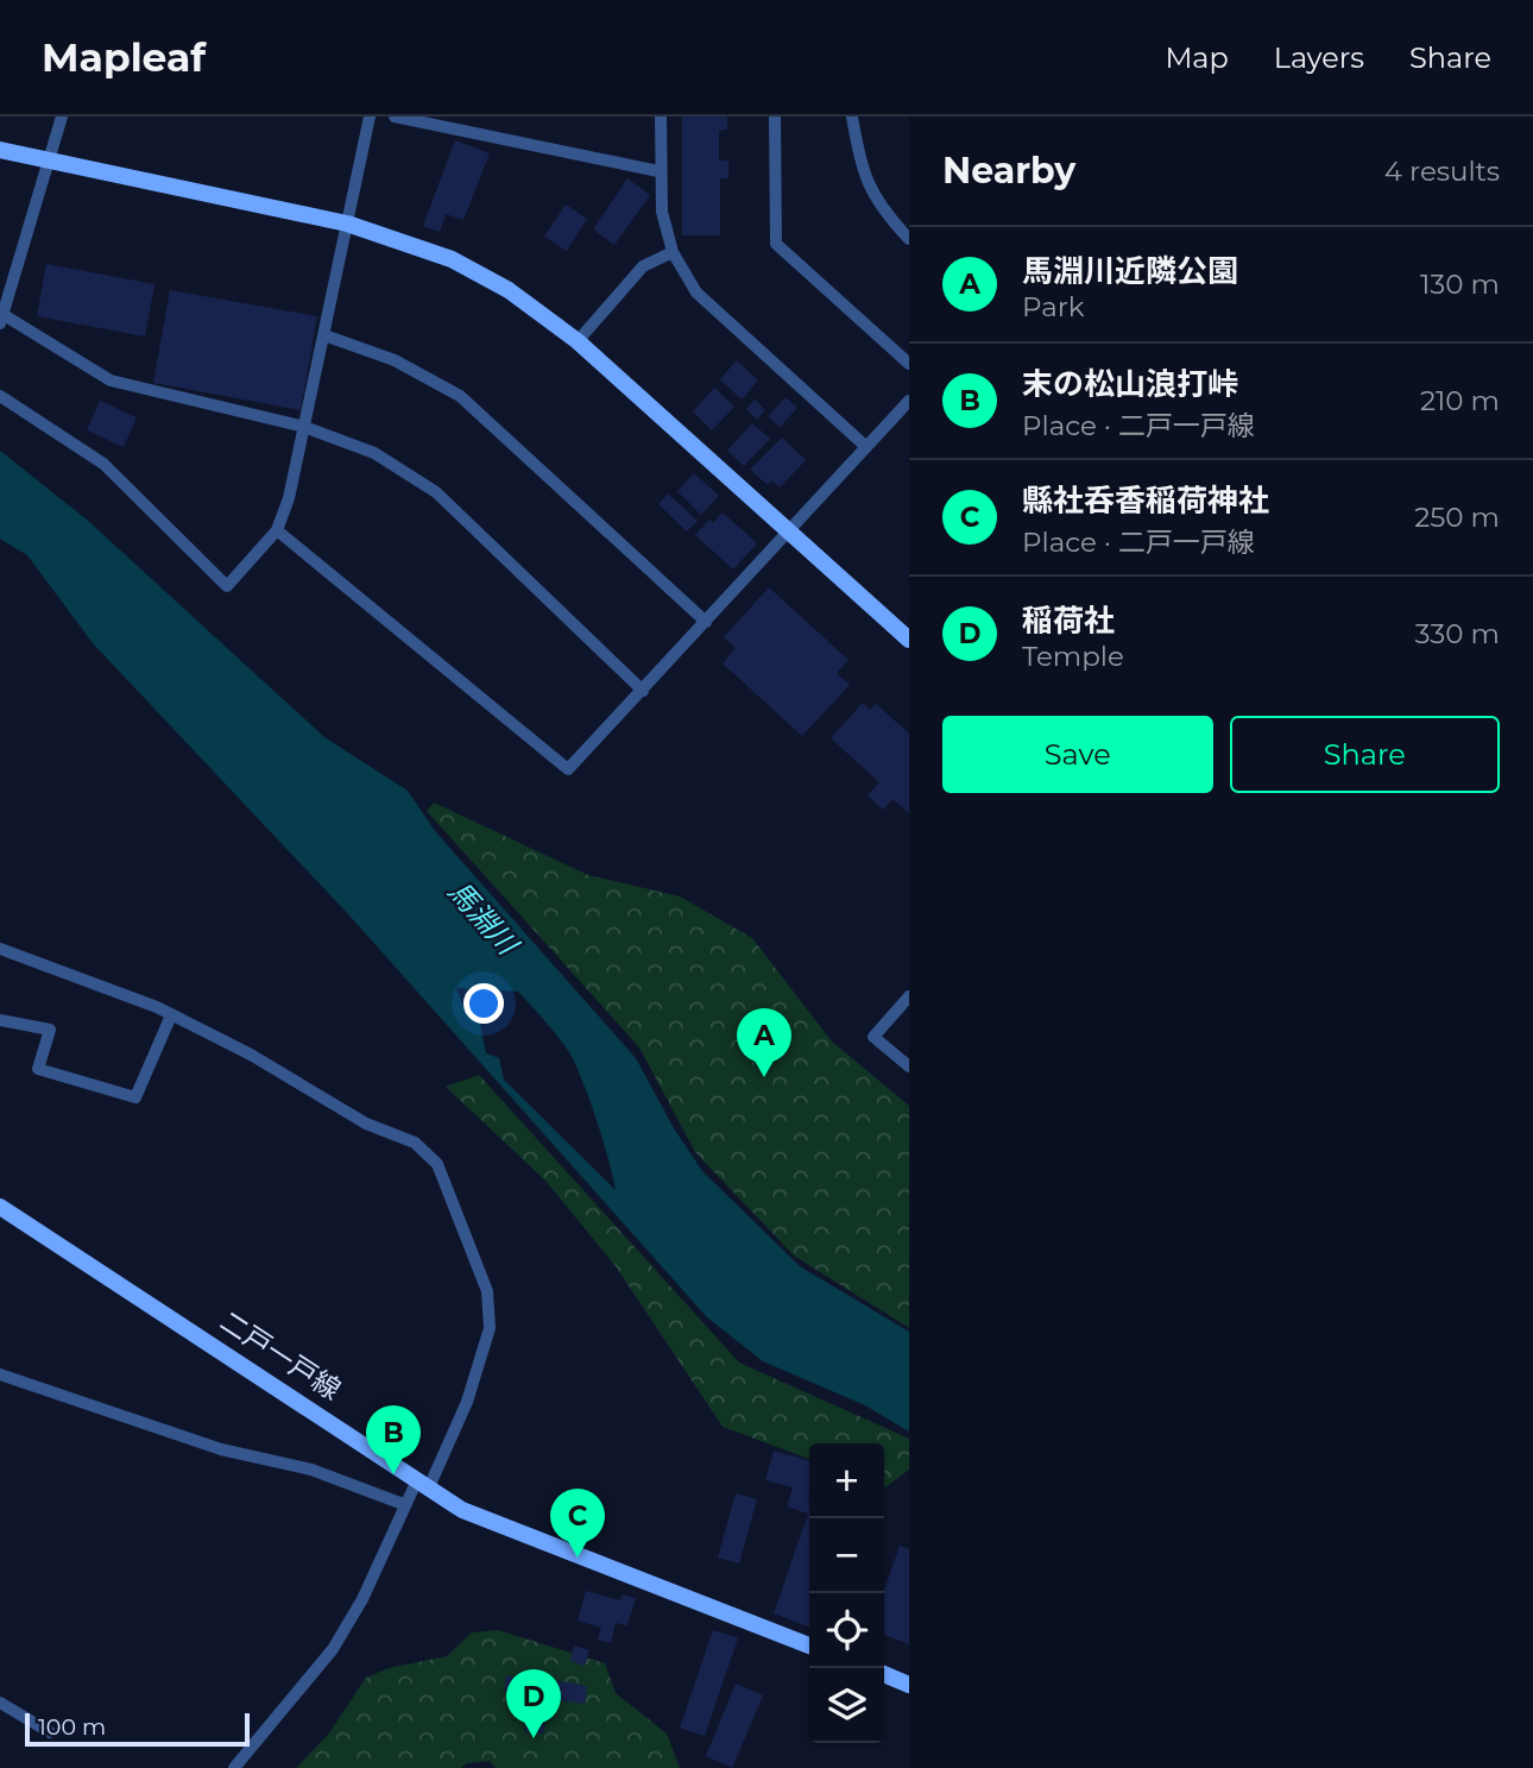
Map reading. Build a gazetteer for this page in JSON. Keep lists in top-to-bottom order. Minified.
{"streets":{"street":["二戸一戸線"]},"water":["馬淵川"],"scale_bar":"100 m","page":{"header":"Mapleaf","nav":["Map","Layers","Share"],"heading":["Nearby","4 results"],"list":[{"mark":"A","name":"馬淵川近隣公園","note":"Park","value":"130 m"},{"mark":"B","name":"末の松山浪打峠","note":"Place · 二戸一戸線","value":"210 m"},{"mark":"C","name":"縣社呑香稲荷神社","note":"Place · 二戸一戸線","value":"250 m"},{"mark":"D","name":"稲荷社","note":"Temple","value":"330 m"}],"buttons":["Save","Share"],"pins":["A","B","C","D"],"map_buttons":["+","−"],"scale":"100 m"}}
